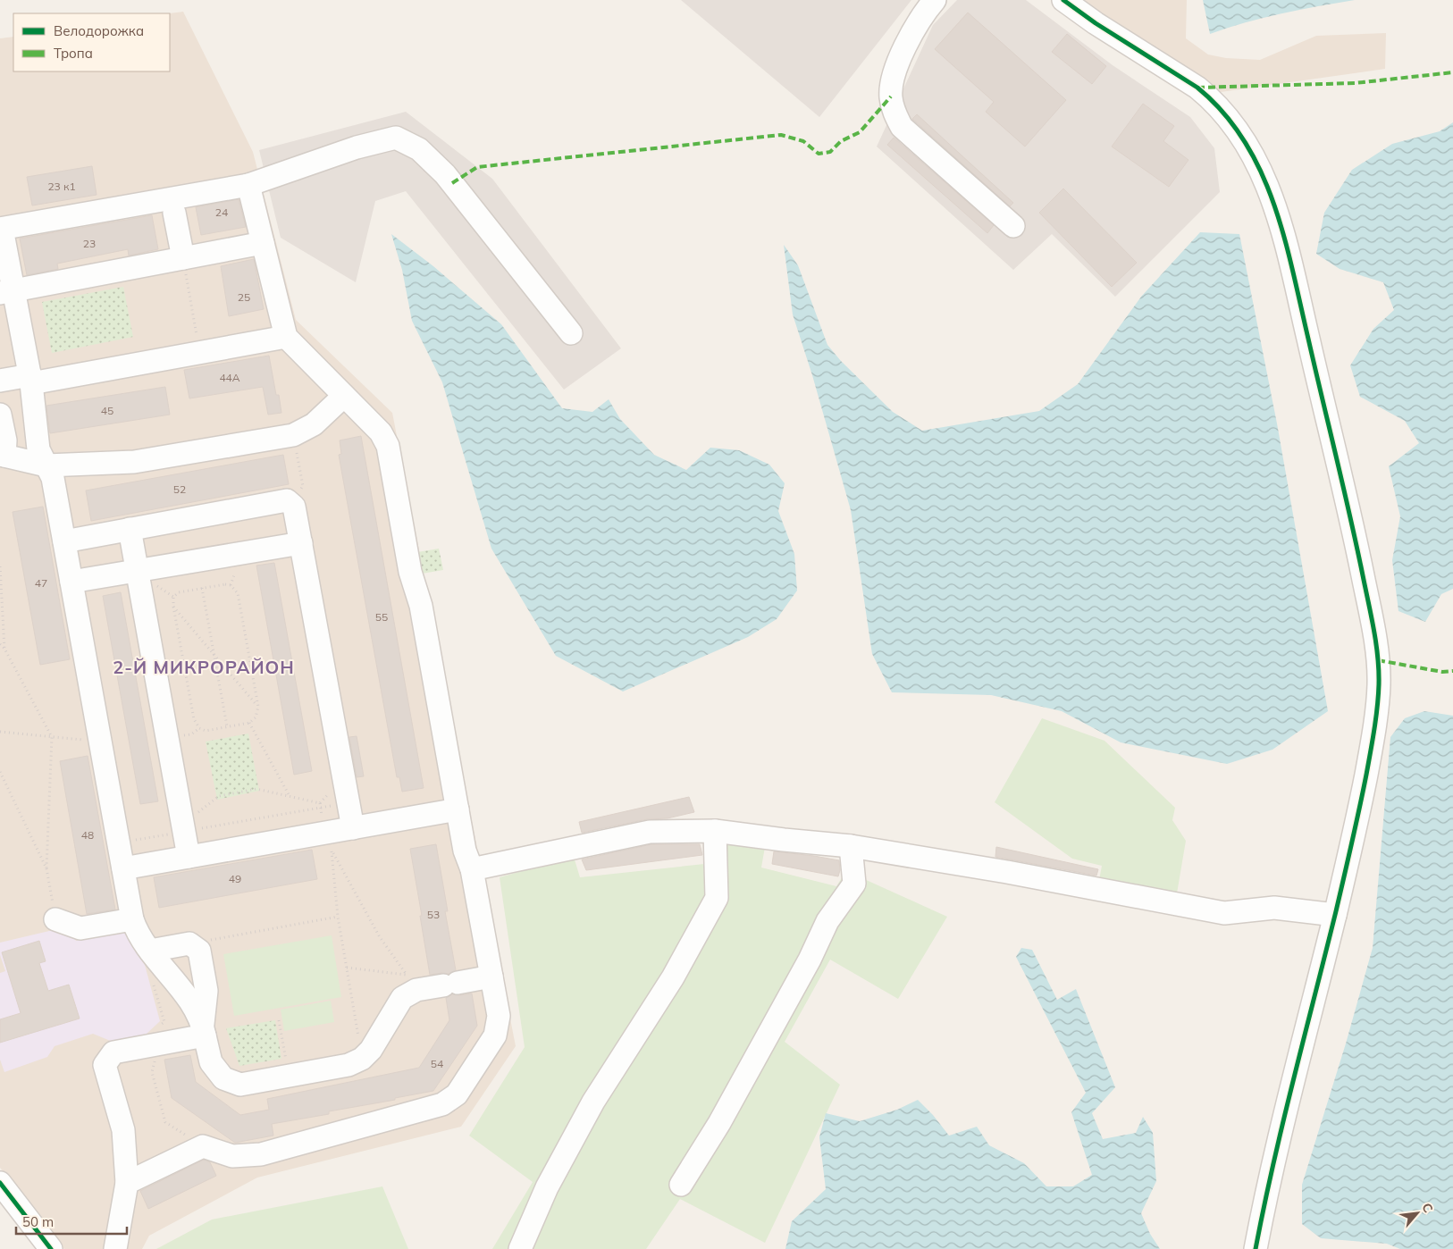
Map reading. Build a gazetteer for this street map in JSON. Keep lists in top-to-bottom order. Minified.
{"districts":["2-Й МИКРОРАЙОН"],"house_numbers":["23 к1","24","23","25","44А","45","52","47","55","48","49","53","54"],"legend":["Велодорожка","Тропа"],"scale_bar":"50 m","north":"top right"}
